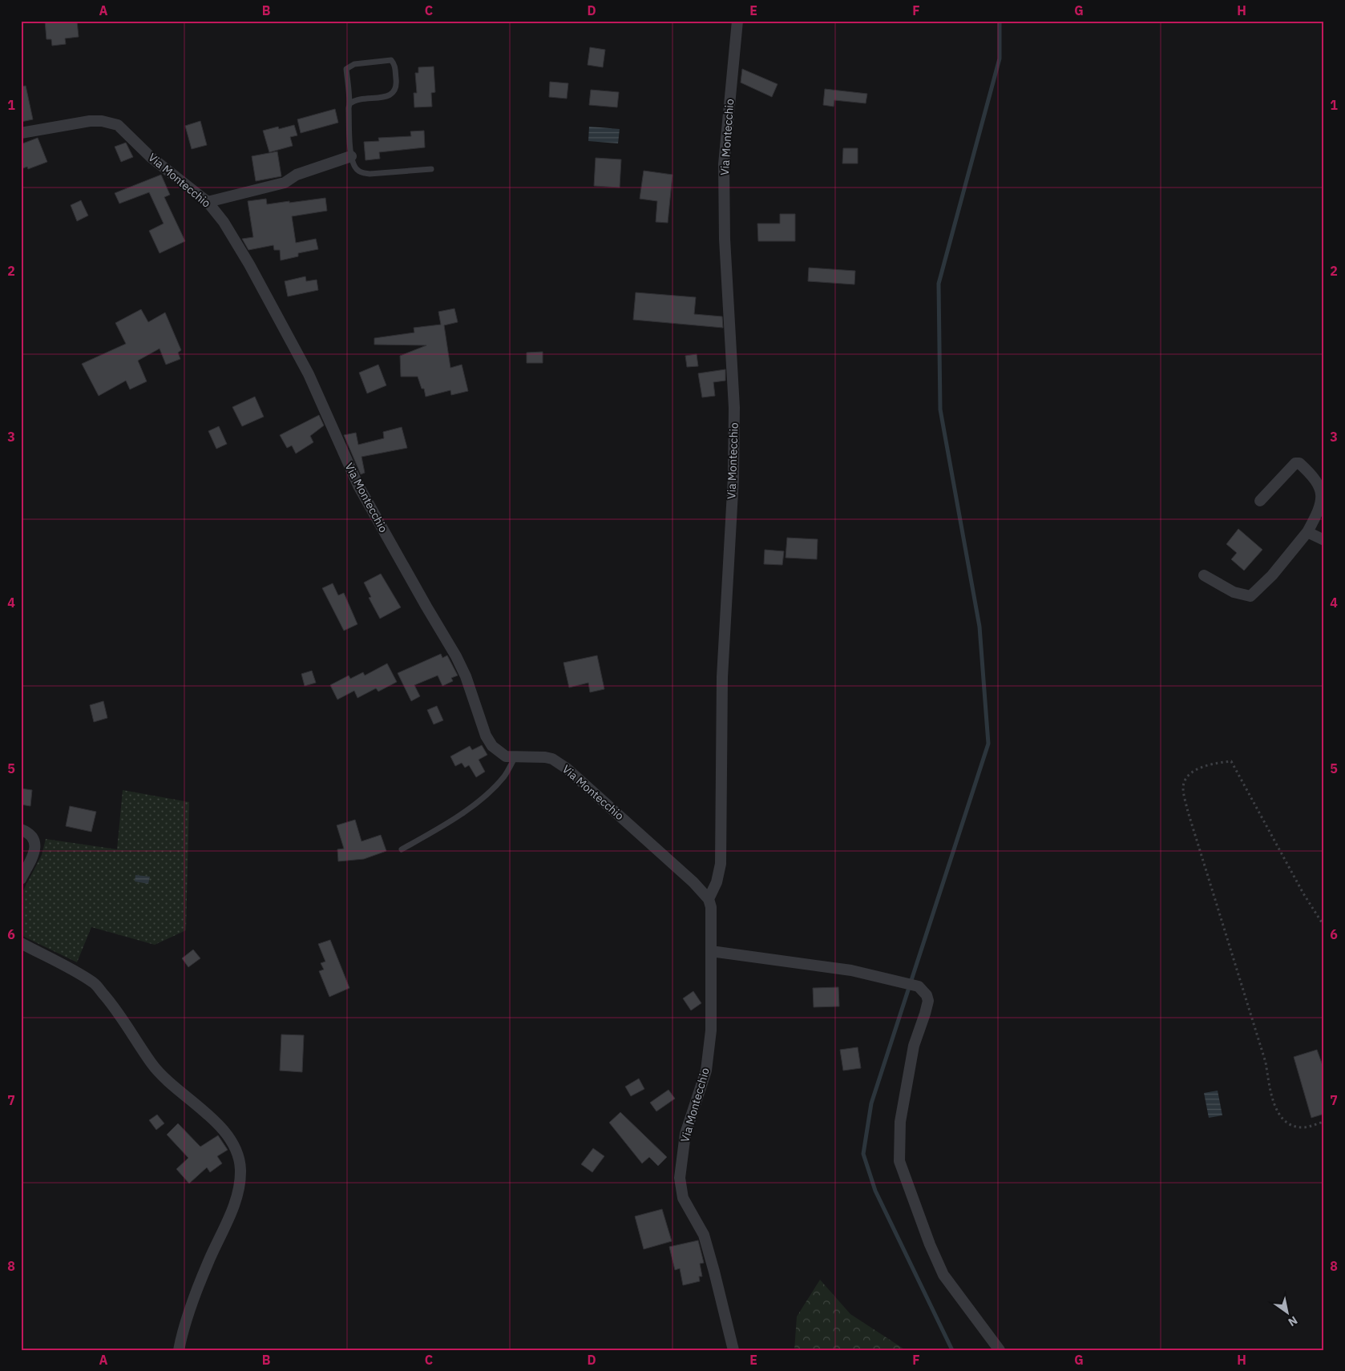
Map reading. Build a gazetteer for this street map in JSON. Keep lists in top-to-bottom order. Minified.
{"streets":{"street":["Via Montecchio"]},"north":"bottom right","grid":{"columns":["A","B","C","D","E","F","G","H"],"rows":["1","2","3","4","5","6","7","8"]}}
